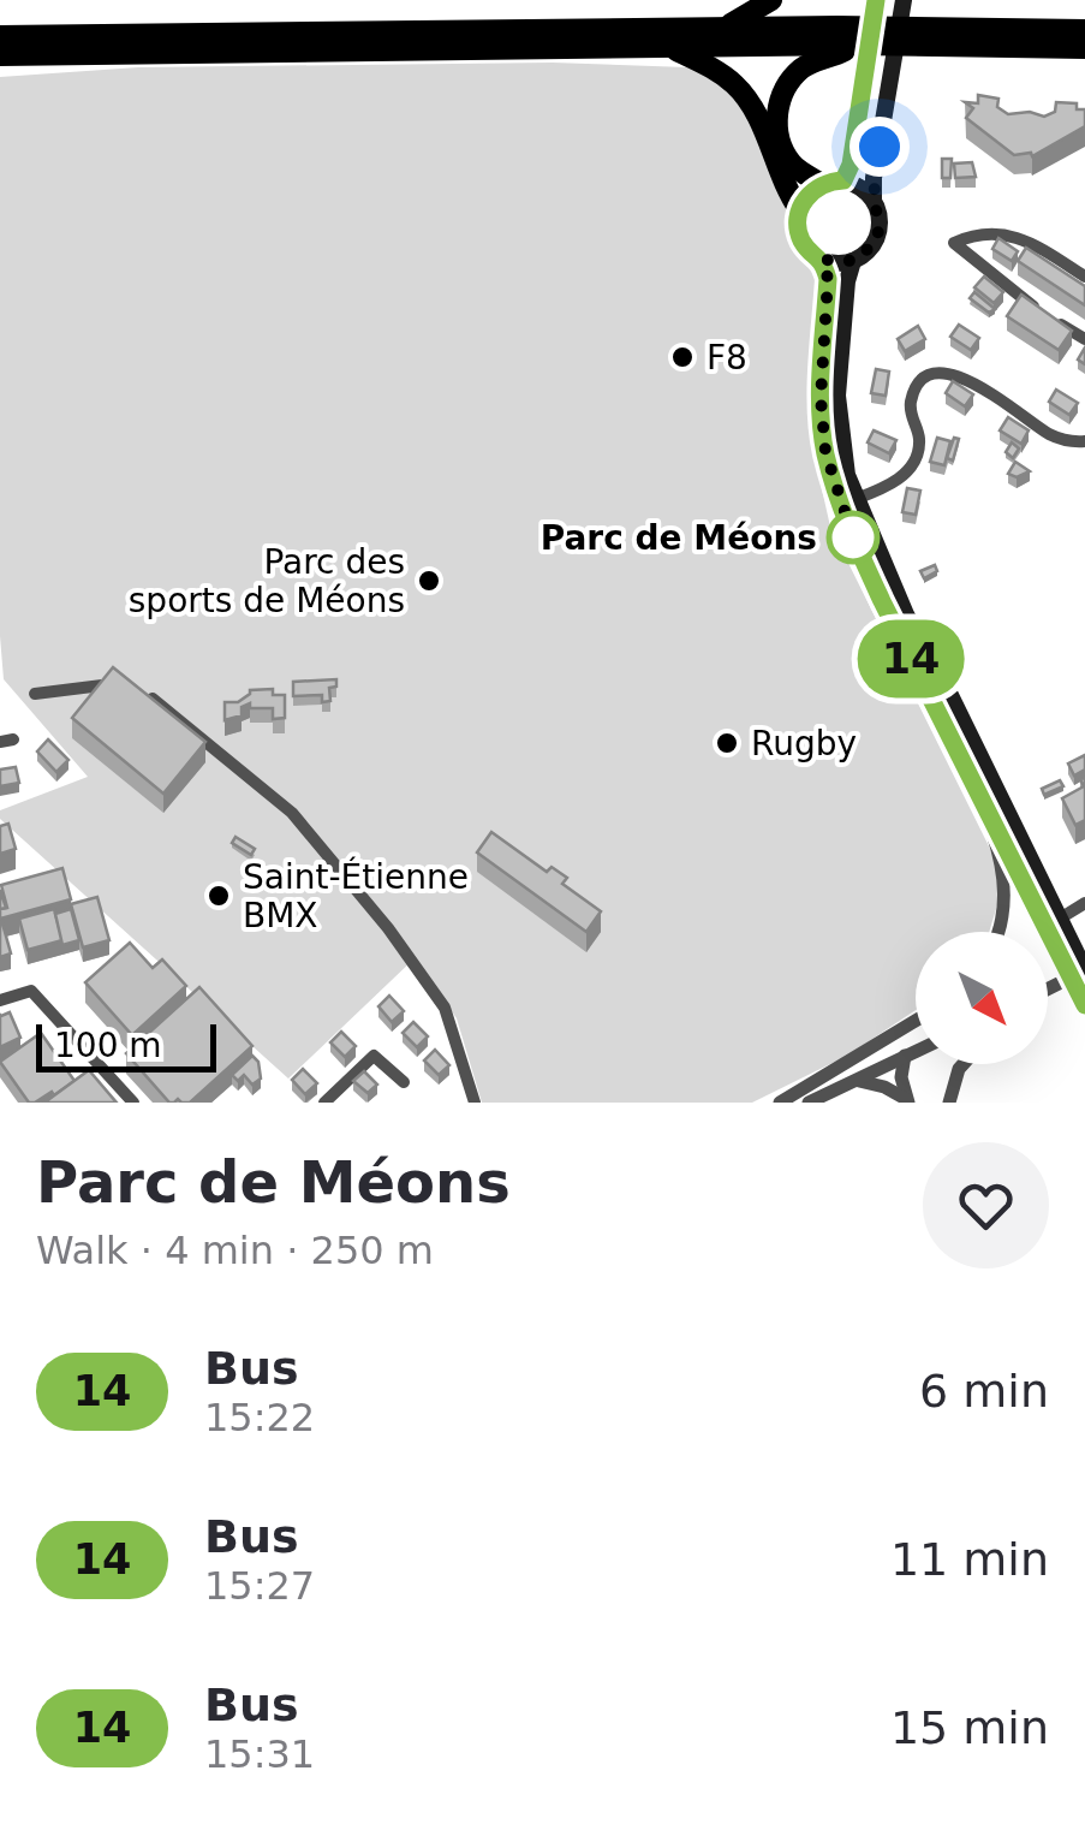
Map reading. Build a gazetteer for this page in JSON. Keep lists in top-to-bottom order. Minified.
{"places":["F8","Parc de Méons","Parc des sports de Méons","Rugby","Saint-Étienne BMX"],"lines":["bus line 14"],"scale_bar":"100 m","north":"bottom right","page":{"on_map":"14","scale":"100 m","heading":["Parc de Méons","Walk · 4 min · 250 m"],"list":[{"mark":"14","name":"Bus","note":"15:22","value":"6 min"},{"mark":"14","name":"Bus","note":"15:27","value":"11 min"},{"mark":"14","name":"Bus","note":"15:31","value":"15 min"}]}}
